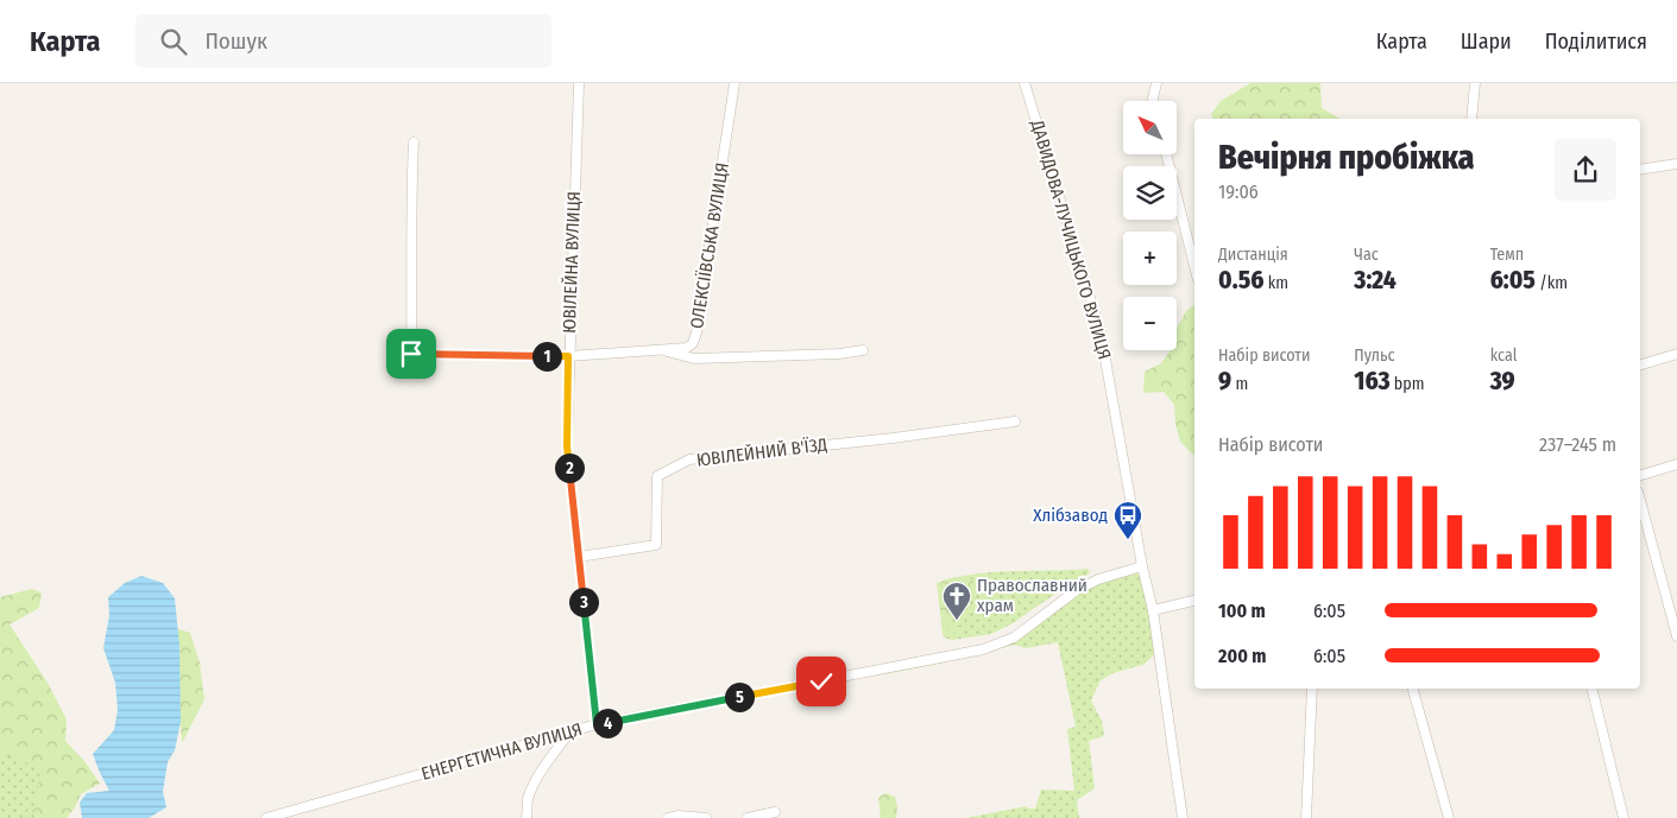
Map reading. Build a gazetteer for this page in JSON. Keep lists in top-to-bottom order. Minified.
{"streets":{"street":["ДАВИДОВА-ЛУЧИЦЬКОГО ВУЛИЦЯ","ОЛЕКСІЇВСЬКА ВУЛИЦЯ","ЮВІЛЕЙНА ВУЛИЦЯ","ЮВІЛЕЙНИЙ В'ЇЗД","ЕНЕРГЕТИЧНА ВУЛИЦЯ"]},"crossings":[["ДАВИДОВА-ЛУЧИЦЬКОГО ВУЛИЦЯ","ЕНЕРГЕТИЧНА ВУЛИЦЯ"],["ОЛЕКСІЇВСЬКА ВУЛИЦЯ","ЮВІЛЕЙНА ВУЛИЦЯ"],["ЮВІЛЕЙНА ВУЛИЦЯ","ЮВІЛЕЙНИЙ В'ЇЗД"],["ЮВІЛЕЙНА ВУЛИЦЯ","ЕНЕРГЕТИЧНА ВУЛИЦЯ"]],"places":{"bus stop":["Хлібзавод"],"church":["Православний храм"]},"north":"top left","page":{"header":"Карта","search":"Пошук","nav":["Карта","Шари","Поділитися"],"map_buttons":["+","−"],"heading":["Вечірня пробіжка","19:06"],"stats":[["Дистанція","0.56 km"],["Час","3:24"],["Темп","6:05 /km"],["Набір висоти","9 m"],["Пульс","163 bpm"],["kcal","39"]],"pins":["1","2","3","5","4"],"chart":["Набір висоти","237–245 m"],"list":[{"name":"100 m","note":"6:05"},{"name":"200 m","note":"6:05"}]}}
